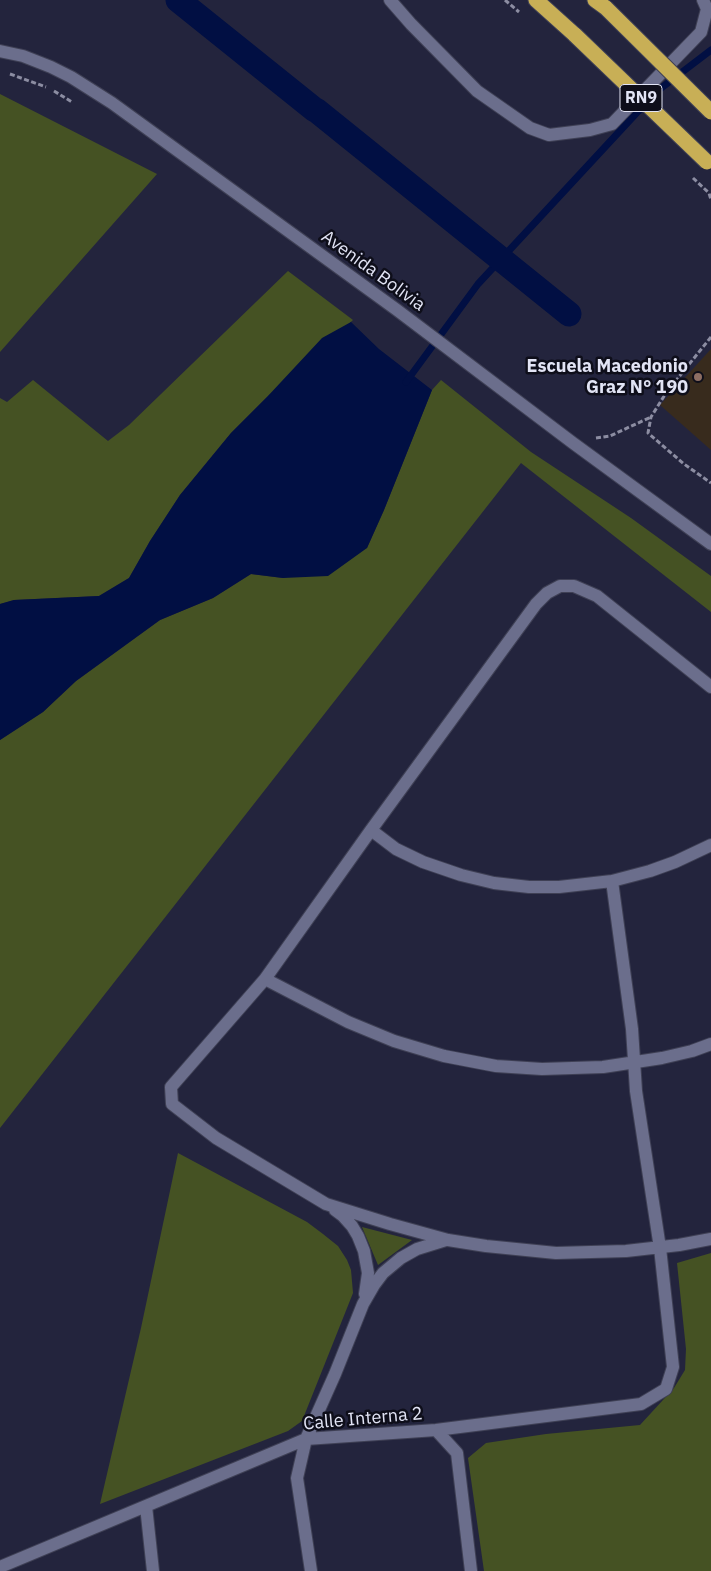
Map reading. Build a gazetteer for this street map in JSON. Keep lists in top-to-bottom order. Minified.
{"streets":{"highway":["RN9"],"street":["Avenida Bolivia","Calle Interna 2"]},"places":["Escuela Macedonio Graz N° 190"]}
